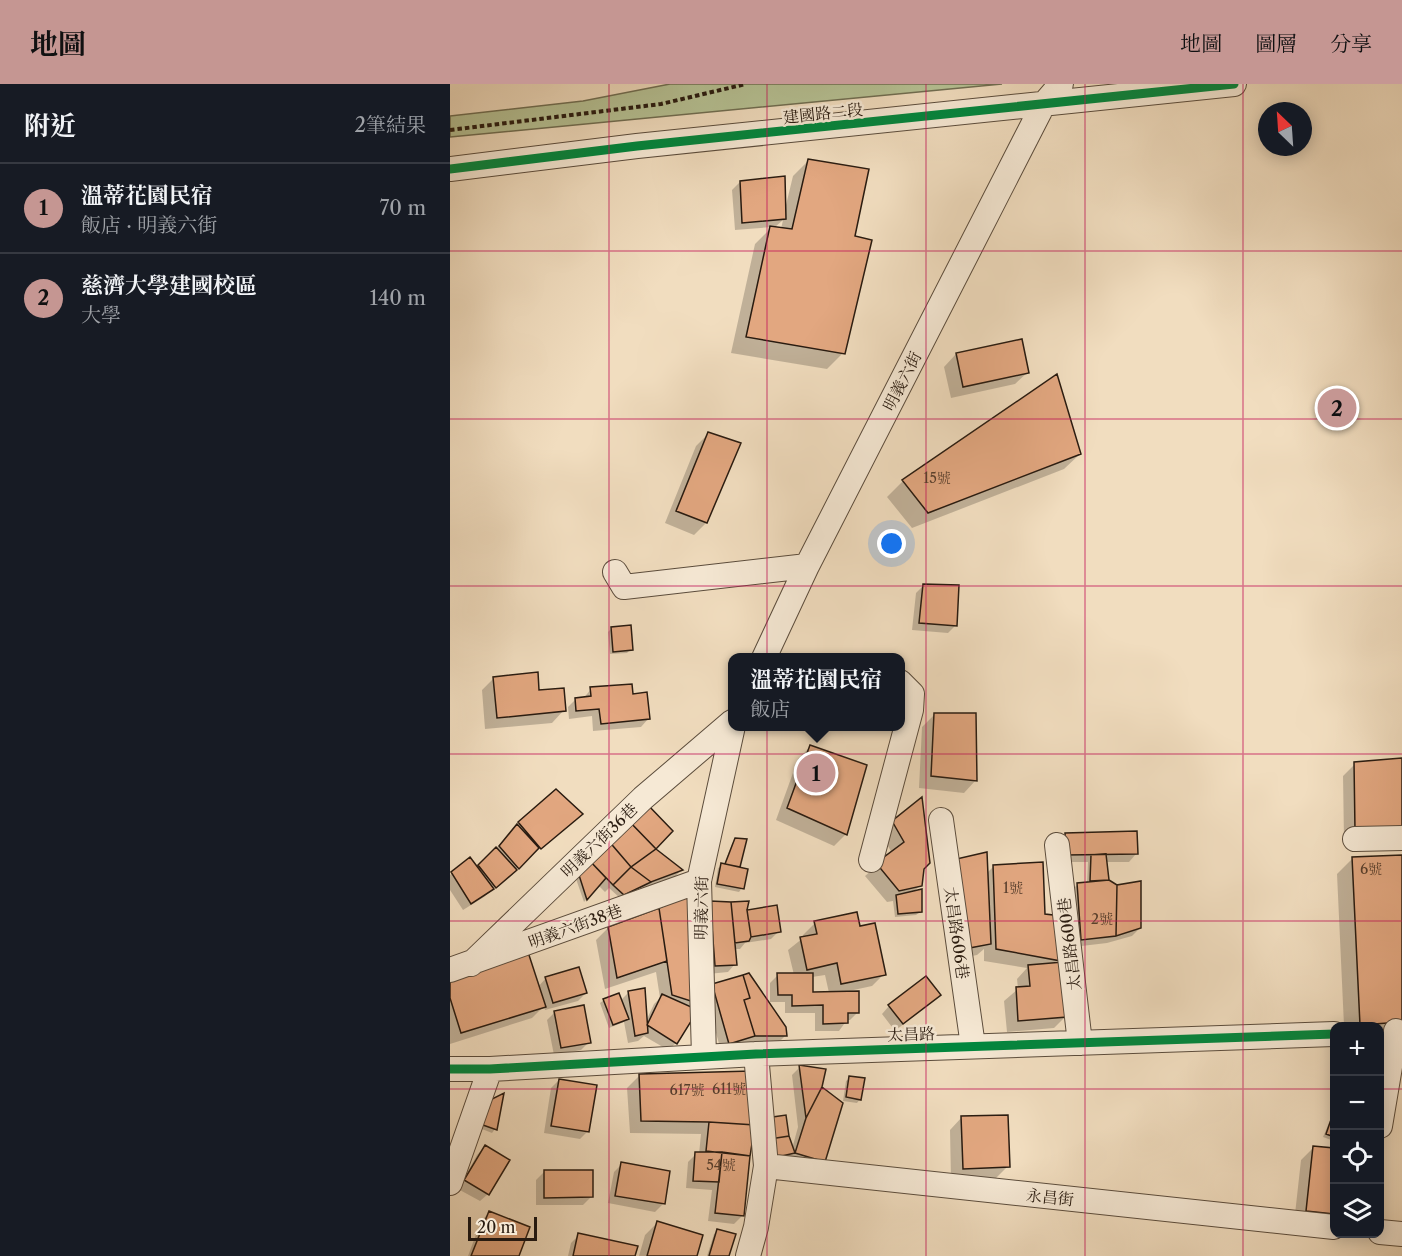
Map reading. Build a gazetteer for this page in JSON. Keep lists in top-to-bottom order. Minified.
{"streets":{"street":["建國路二段","明義六街","明義六街36巷","明義六街38巷","太昌路606巷","太昌路600巷","太昌路","永昌街"]},"crossings":[["建國路二段","明義六街"],["明義六街","明義六街38巷"],["明義六街","太昌路"],["明義六街36巷","明義六街38巷"],["太昌路606巷","太昌路"],["太昌路600巷","太昌路"]],"house_numbers":["15號","6號","1號","2號","611號","617號","54號"],"scale_bar":"20 m","north":"top left","page":{"header":"地圖","nav":["地圖","圖層","分享"],"heading":["附近","2筆結果"],"list":[{"mark":"1","name":"溫蒂花園民宿","note":"飯店 · 明義六街","value":"70 m"},{"mark":"2","name":"慈濟大學建國校區","note":"大學","value":"140 m"}],"pins":["2","1"],"popup":["溫蒂花園民宿","飯店"],"map_buttons":["+","−"],"scale":"20 m"}}
